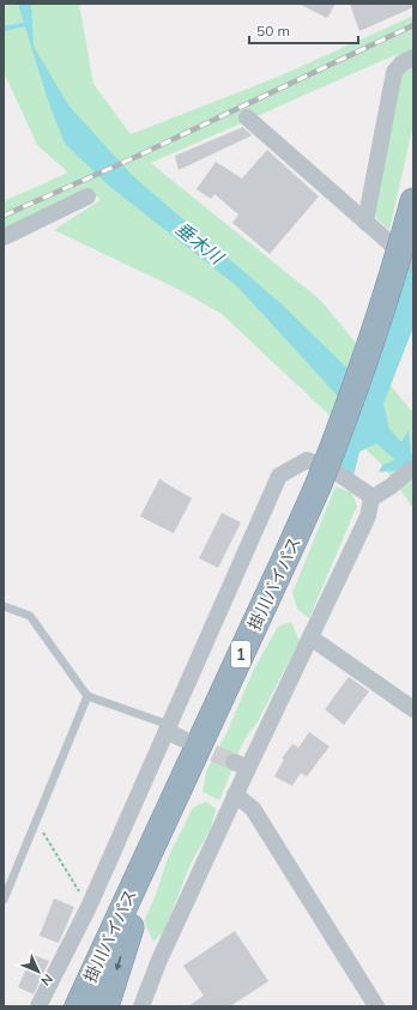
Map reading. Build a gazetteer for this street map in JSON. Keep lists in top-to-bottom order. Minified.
{"streets":{"highway":["掛川バイパス","1"]},"water":["垂木川"],"scale_bar":"50 m","north":"bottom right"}
